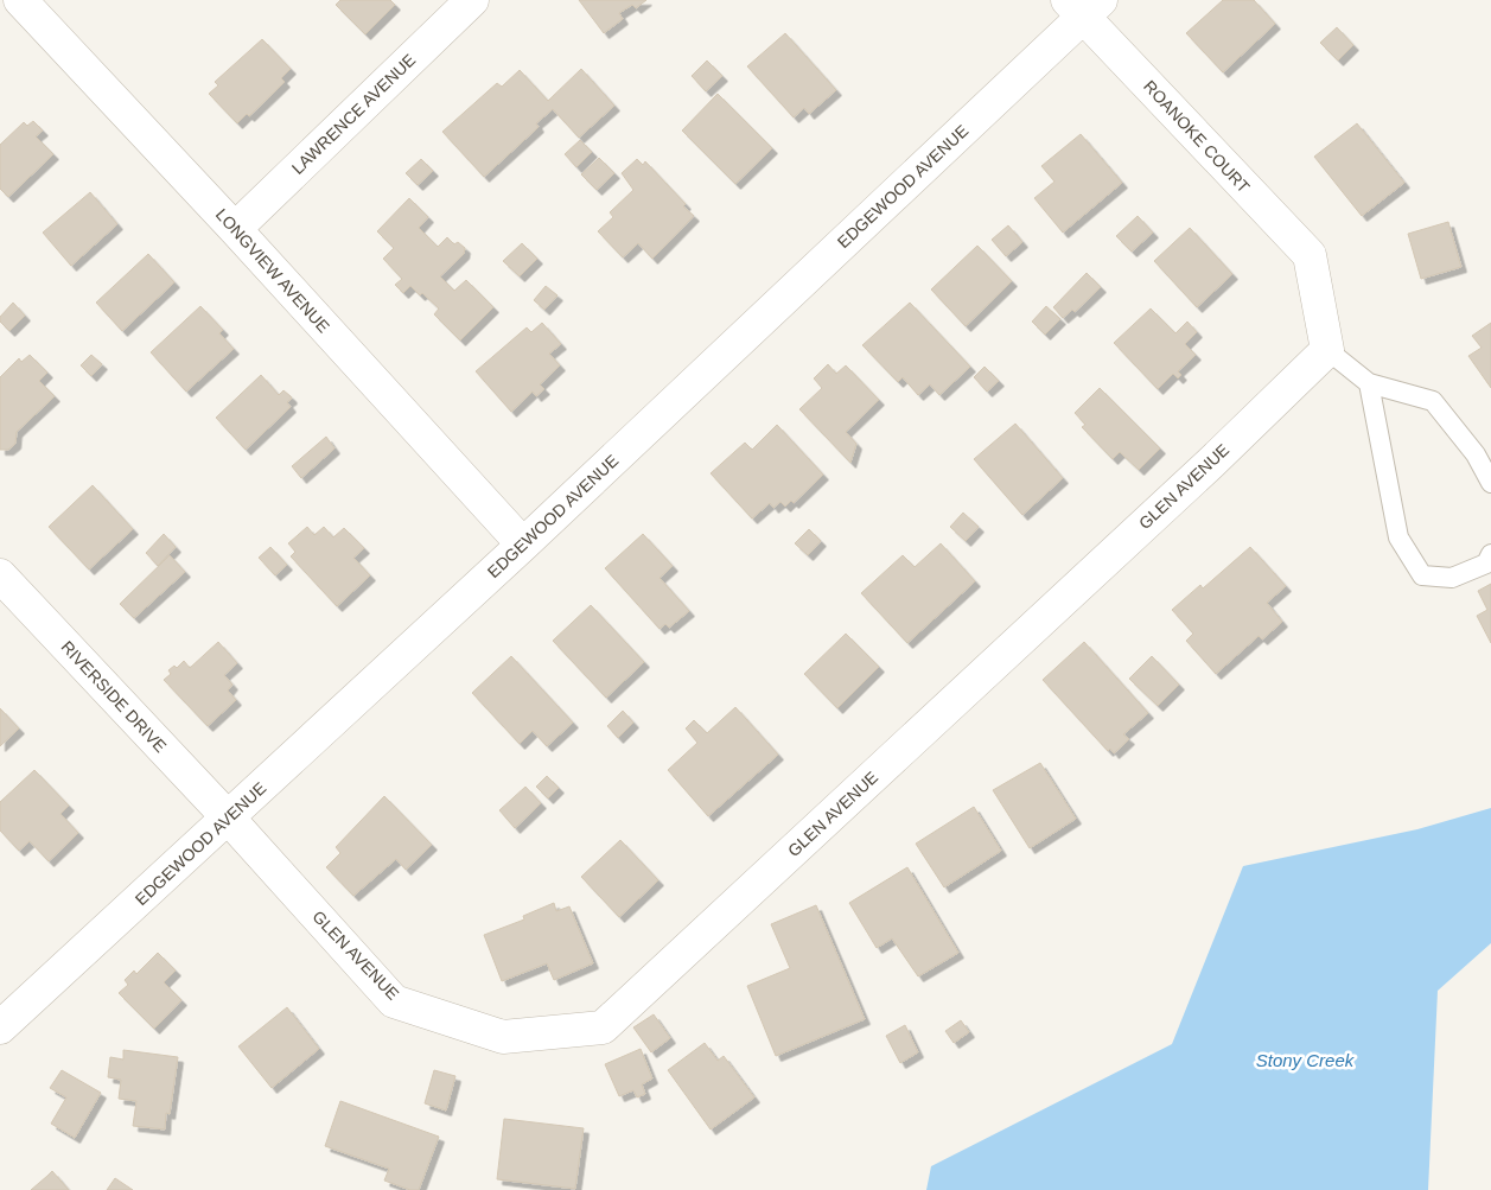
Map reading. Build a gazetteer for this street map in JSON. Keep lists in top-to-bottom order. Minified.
{"streets":{"street":["LAWRENCE AVENUE","ROANOKE COURT","EDGEWOOD AVENUE","LONGVIEW AVENUE","GLEN AVENUE","RIVERSIDE DRIVE"]},"crossings":[["LAWRENCE AVENUE","LONGVIEW AVENUE"],["ROANOKE COURT","EDGEWOOD AVENUE"],["ROANOKE COURT","GLEN AVENUE"],["EDGEWOOD AVENUE","LONGVIEW AVENUE"],["EDGEWOOD AVENUE","GLEN AVENUE"],["EDGEWOOD AVENUE","RIVERSIDE DRIVE"],["GLEN AVENUE","RIVERSIDE DRIVE"]],"water":["Stony Creek"]}
